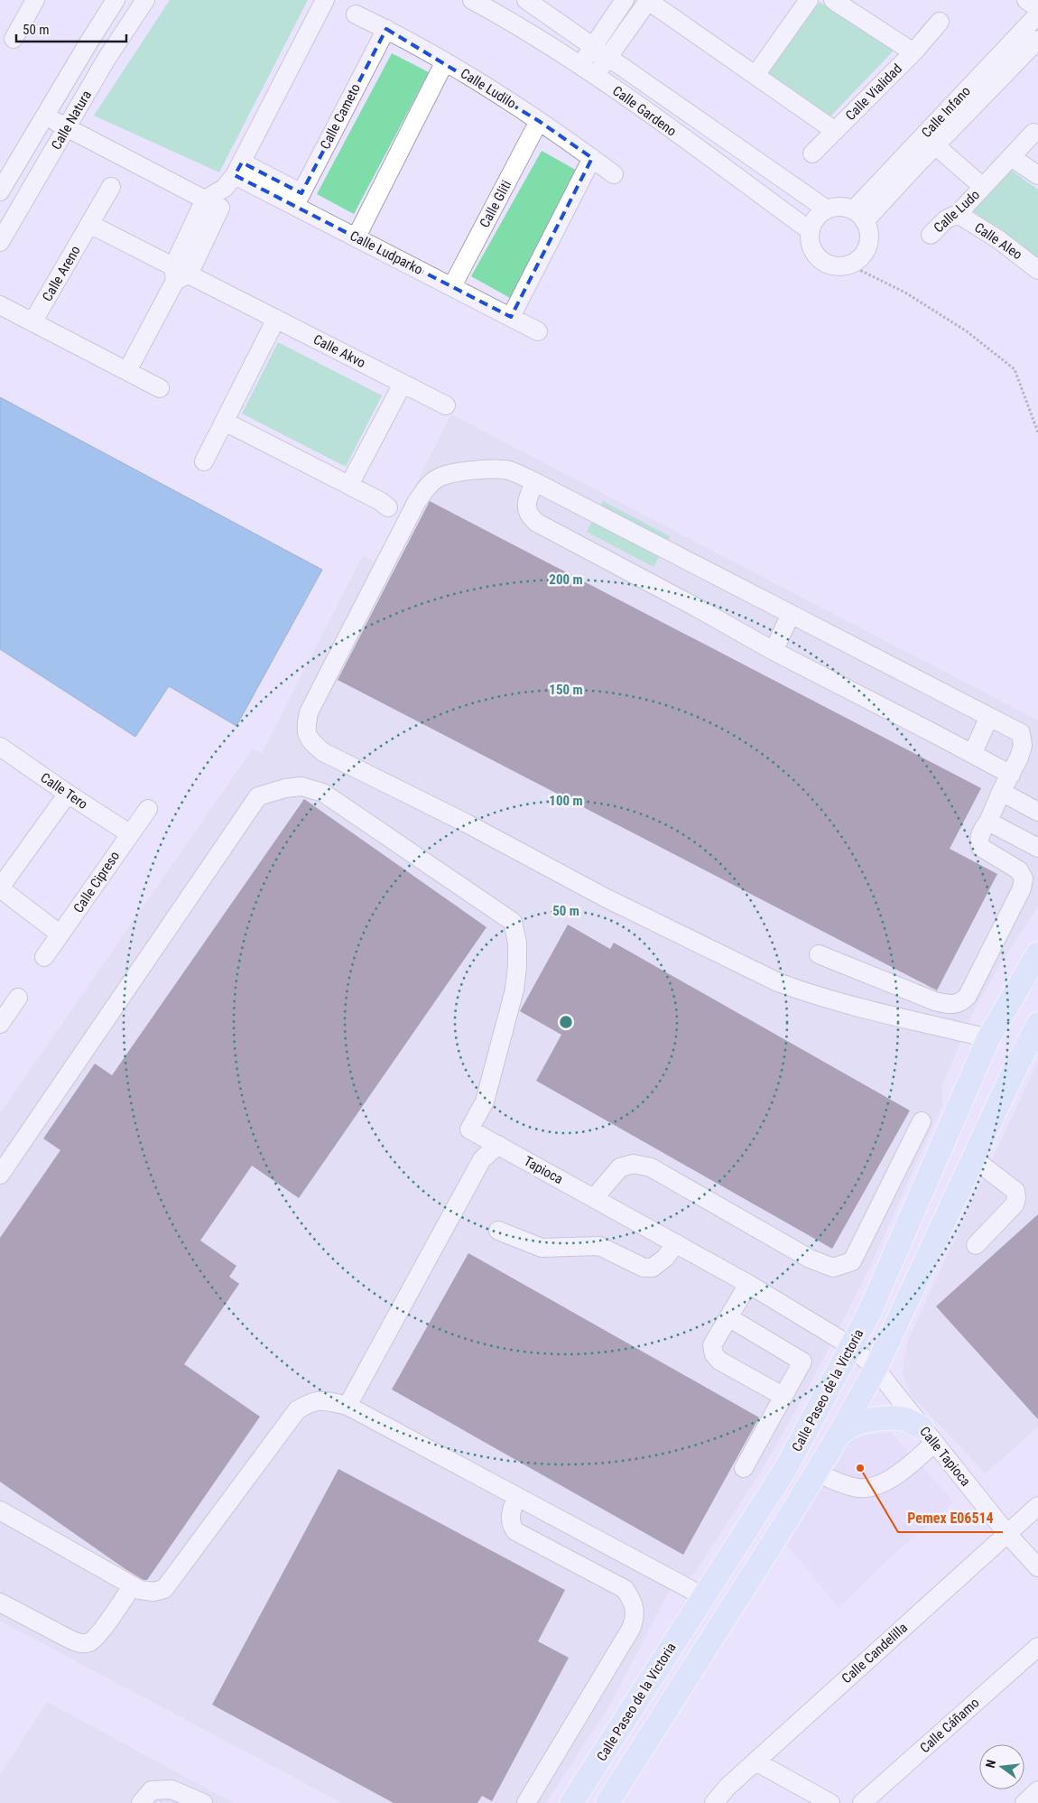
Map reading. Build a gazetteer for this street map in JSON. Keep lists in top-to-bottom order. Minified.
{"streets":{"main road":["Calle Paseo de la Victoria"],"street":["Calle Ludilo","Calle Vialidad","Calle Gardeno","Calle Infano","Calle Cameto","Calle Natura","Calle Gliti","Calle Ludo","Calle Aleo","Calle Ludparko","Calle Areno","Calle Akvo","Calle Tero","Calle Cipreso","Tapioca","Calle Tapioca","Calle Candelilla","Calle Cáñamo"]},"crossings":[["Calle Ludilo","Calle Cameto"],["Calle Ludilo","Calle Gliti"],["Calle Gardeno","Calle Infano"],["Calle Infano","Calle Ludo"],["Calle Cameto","Calle Ludparko"],["Calle Gliti","Calle Ludparko"],["Calle Ludo","Calle Aleo"],["Calle Tero","Calle Cipreso"],["Tapioca","Calle Paseo de la Victoria"],["Tapioca","Calle Tapioca"],["Calle Paseo de la Victoria","Calle Tapioca"],["Calle Tapioca","Calle Candelilla"]],"places":["Pemex E06514"],"scale_bar":"50 m","north":"left","rings":["200 m","150 m","100 m","50 m"]}
